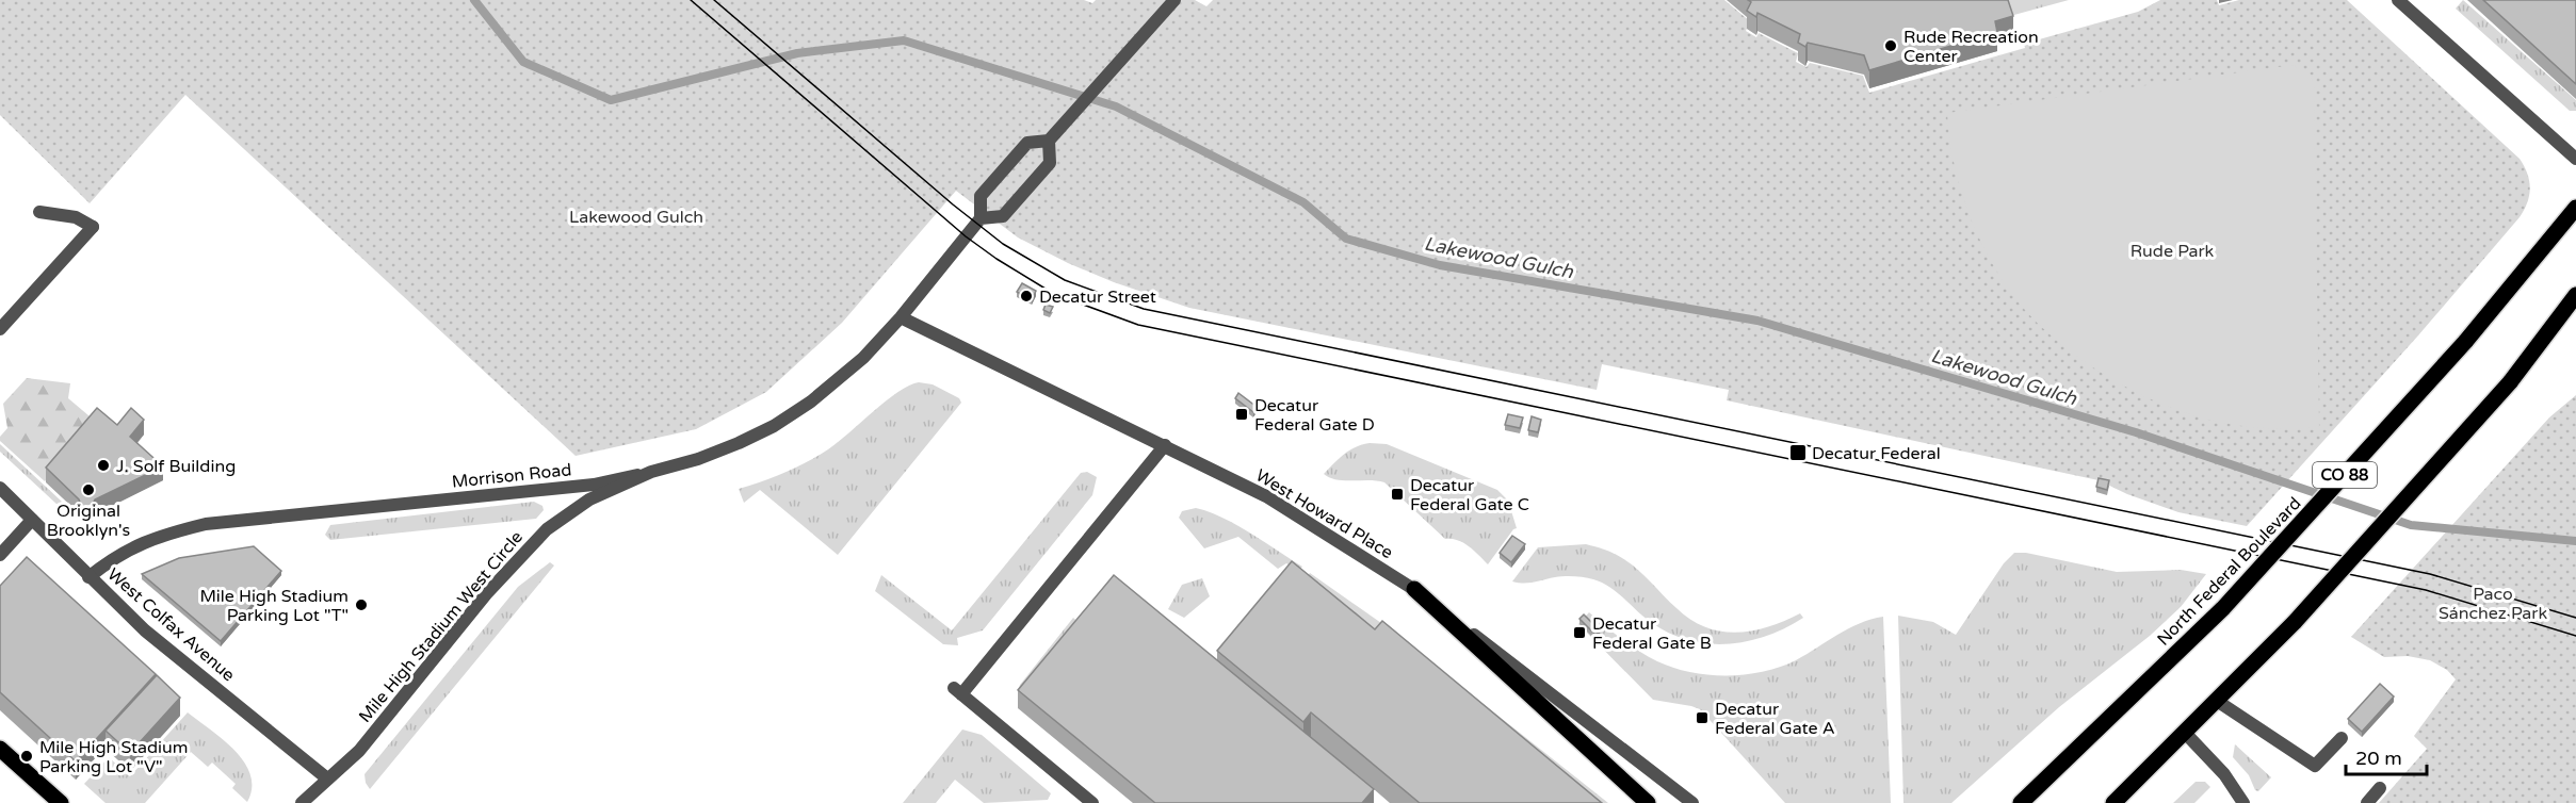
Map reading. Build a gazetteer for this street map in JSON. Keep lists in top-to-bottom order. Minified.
{"streets":{"main road":["CO 88","North Federal Boulevard"],"street":["Morrison Road","West Howard Place","West Colfax Avenue","Mile High Stadium West Circle"]},"crossings":[["Morrison Road","West Howard Place"],["Morrison Road","West Colfax Avenue"],["Morrison Road","Mile High Stadium West Circle"],["West Colfax Avenue","Mile High Stadium West Circle"]],"water":["Lakewood Gulch"],"parks":["Lakewood Gulch","Rude Park","Paco Sánchez Park"],"places":{"other":["Rude Recreation Center","Decatur Street","J. Solf Building","Original Brooklyn's","Mile High Stadium Parking Lot \"T\"","Mile High Stadium Parking Lot \"V\""],"transit":["Decatur Federal Gate D","Decatur Federal","Decatur Federal Gate C","Decatur Federal Gate B","Decatur Federal Gate A"]},"scale_bar":"20 m"}
